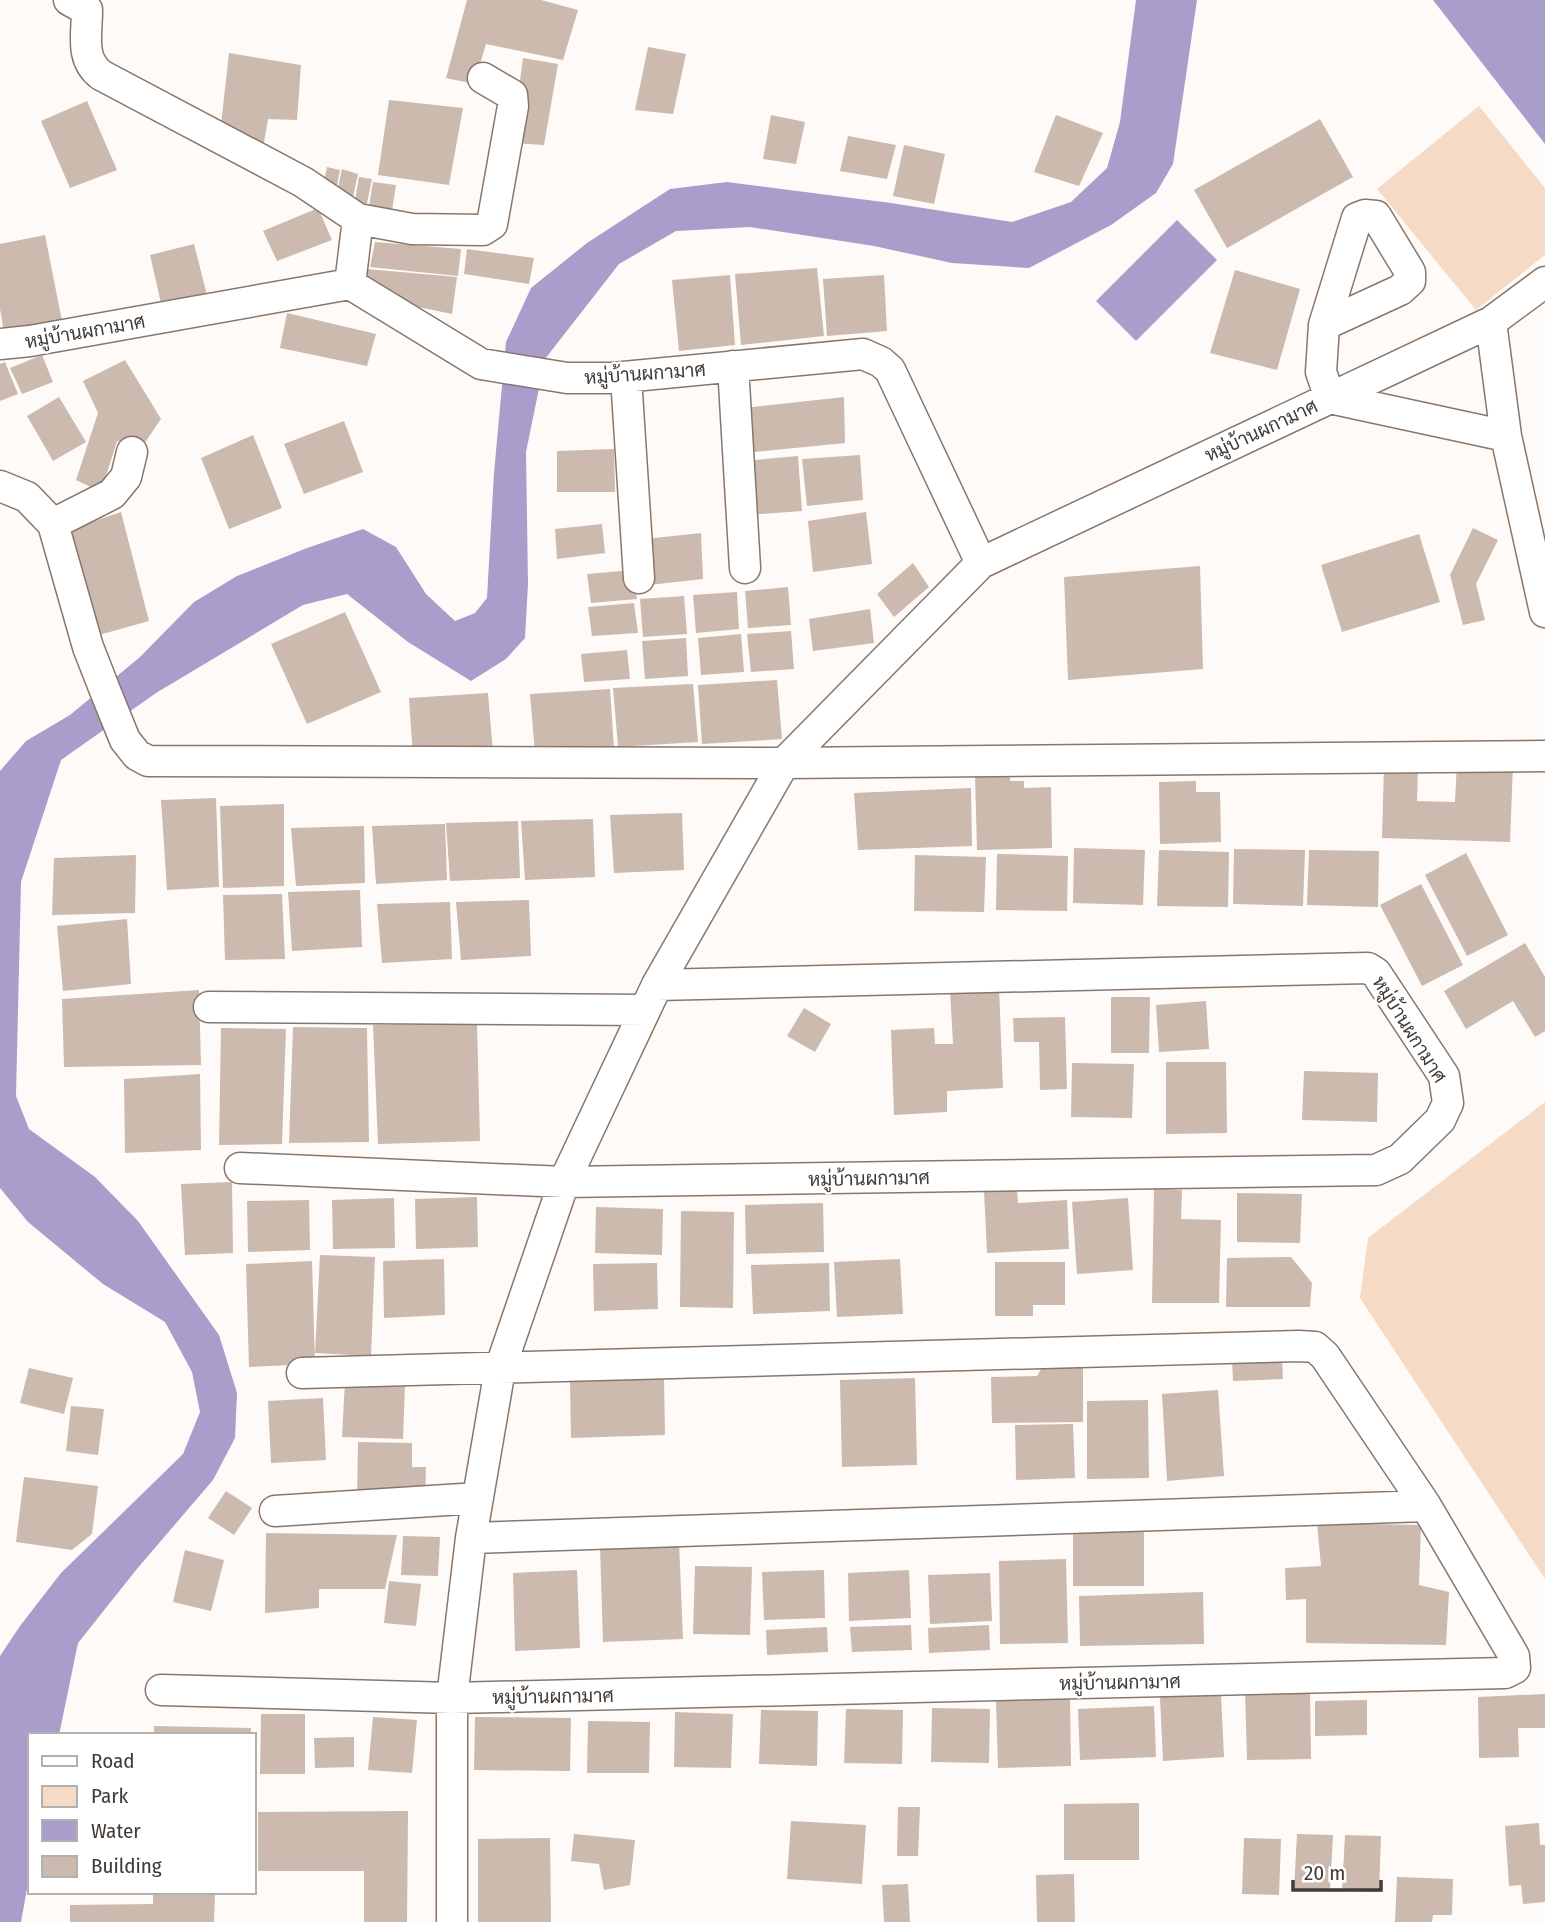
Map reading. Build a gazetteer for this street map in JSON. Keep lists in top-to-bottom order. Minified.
{"streets":{"street":["หมู่บ้านผกามาศ"]},"legend":["Road","Park","Water","Building"],"scale_bar":"20 m"}
